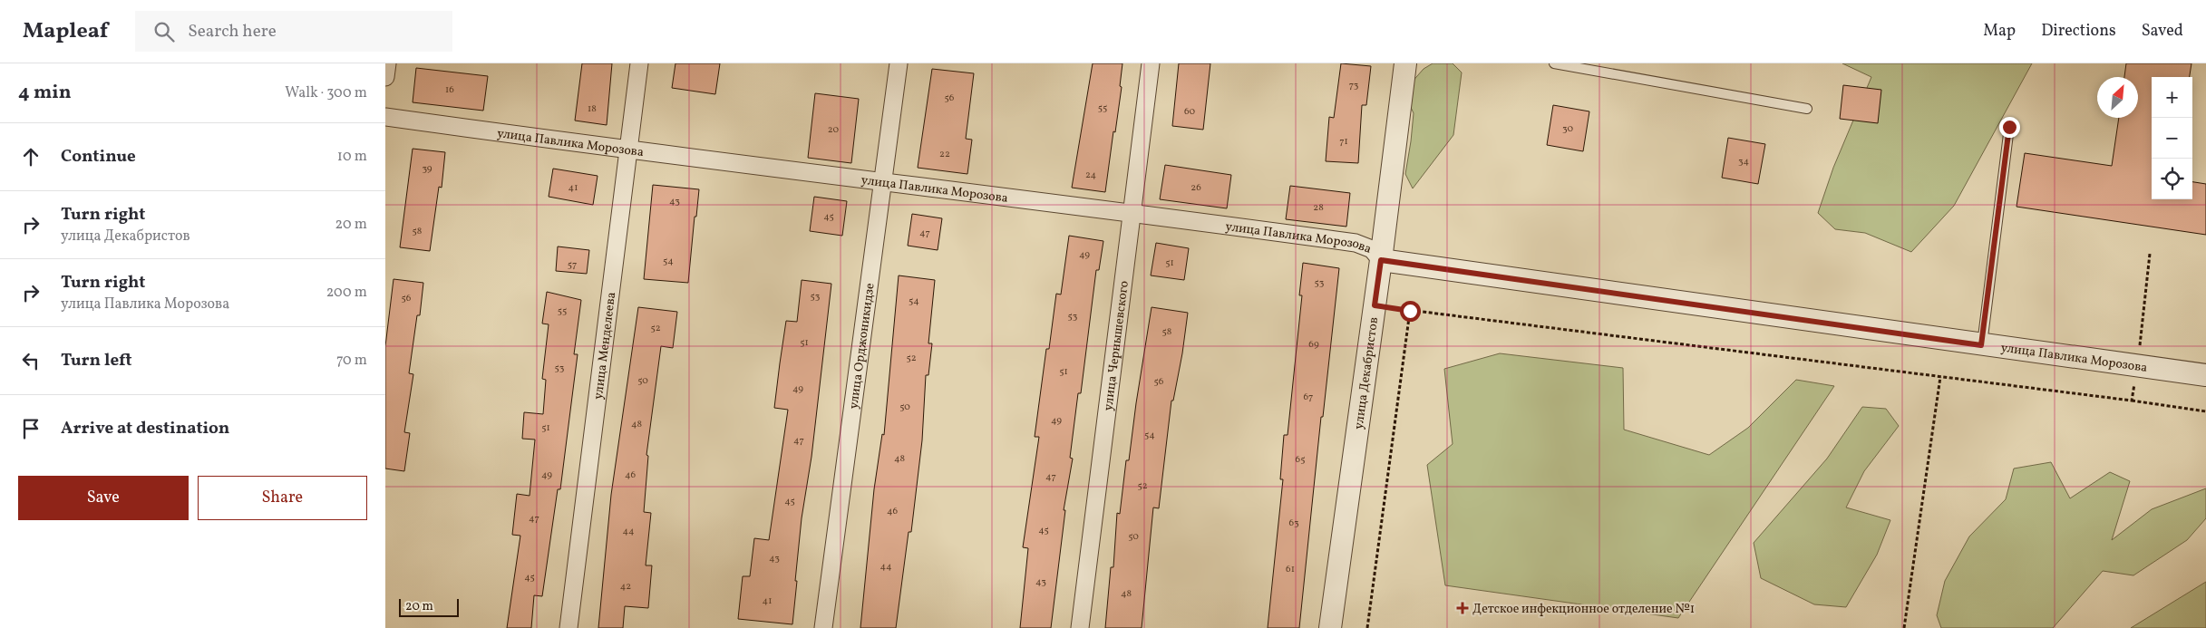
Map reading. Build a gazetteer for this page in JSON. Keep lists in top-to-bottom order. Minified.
{"streets":{"street":["улица Павлика Морозова","улица Менделеева","улица Чернышевского","улица Орджоникидзе","улица Декабристов"]},"crossings":[["улица Павлика Морозова","улица Менделеева"],["улица Павлика Морозова","улица Чернышевского"],["улица Павлика Морозова","улица Орджоникидзе"],["улица Павлика Морозова","улица Декабристов"]],"places":{"health":["Детское инфекционное отделение №1"]},"house_numbers":["73","16","56","55","18","60","30","20","71","22","34","39","24","41","26","43","28","45","58","47","49","54","51","57","53","53","56","54","55","53","52","58","51","69","52","53","51","50","56","49","67","50","49","48","51","54","47","48","65","49","46","47","52","45","46","47","63","45","44","50","43","44","61","45","43","42","48","41"],"scale_bar":"20 m","north":"top right","page":{"header":"Mapleaf","search":"Search here","nav":["Map","Directions","Saved"],"heading":["4 min","Walk · 300 m"],"map_buttons":["+","−"],"list":[["Continue","10 m"],["Turn right","улица Декабристов","20 m"],["Turn right","улица Павлика Морозова","200 m"],["Turn left","70 m"],"Arrive at destination"],"buttons":["Save","Share"],"scale":"20 m"}}
